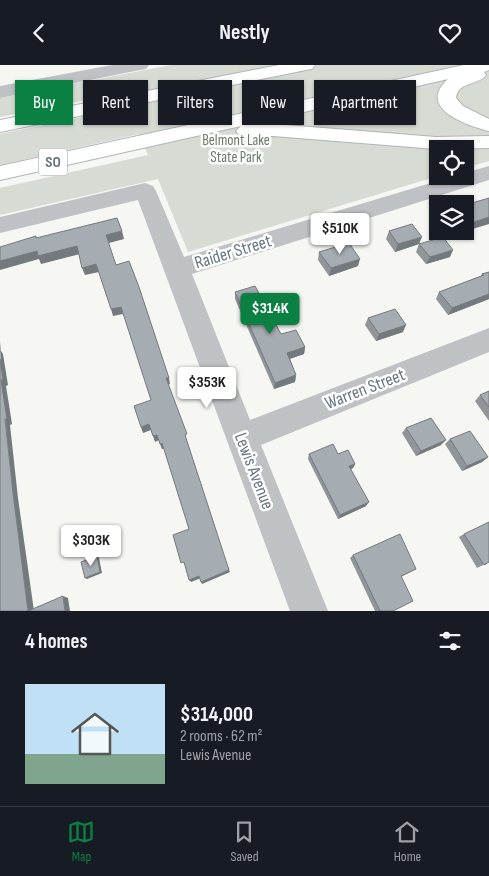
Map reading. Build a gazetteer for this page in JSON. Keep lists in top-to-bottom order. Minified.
{"streets":{"highway":["SO"],"street":["Raider Street","Warren Street","Lewis Avenue"]},"crossings":[["Raider Street","Lewis Avenue"],["Warren Street","Lewis Avenue"]],"parks":["Belmont Lake State Park"],"page":{"header":"Nestly","chip":["Buy","Rent","Filters","New","Apartment"],"price":["$510K","$314K","$353K","$303K"],"heading":"4 homes","list":[{"name":"$314,000","note":"2 rooms · 62 m² · Lewis Avenue"}],"tabs":["Map","Saved","Home"]}}
